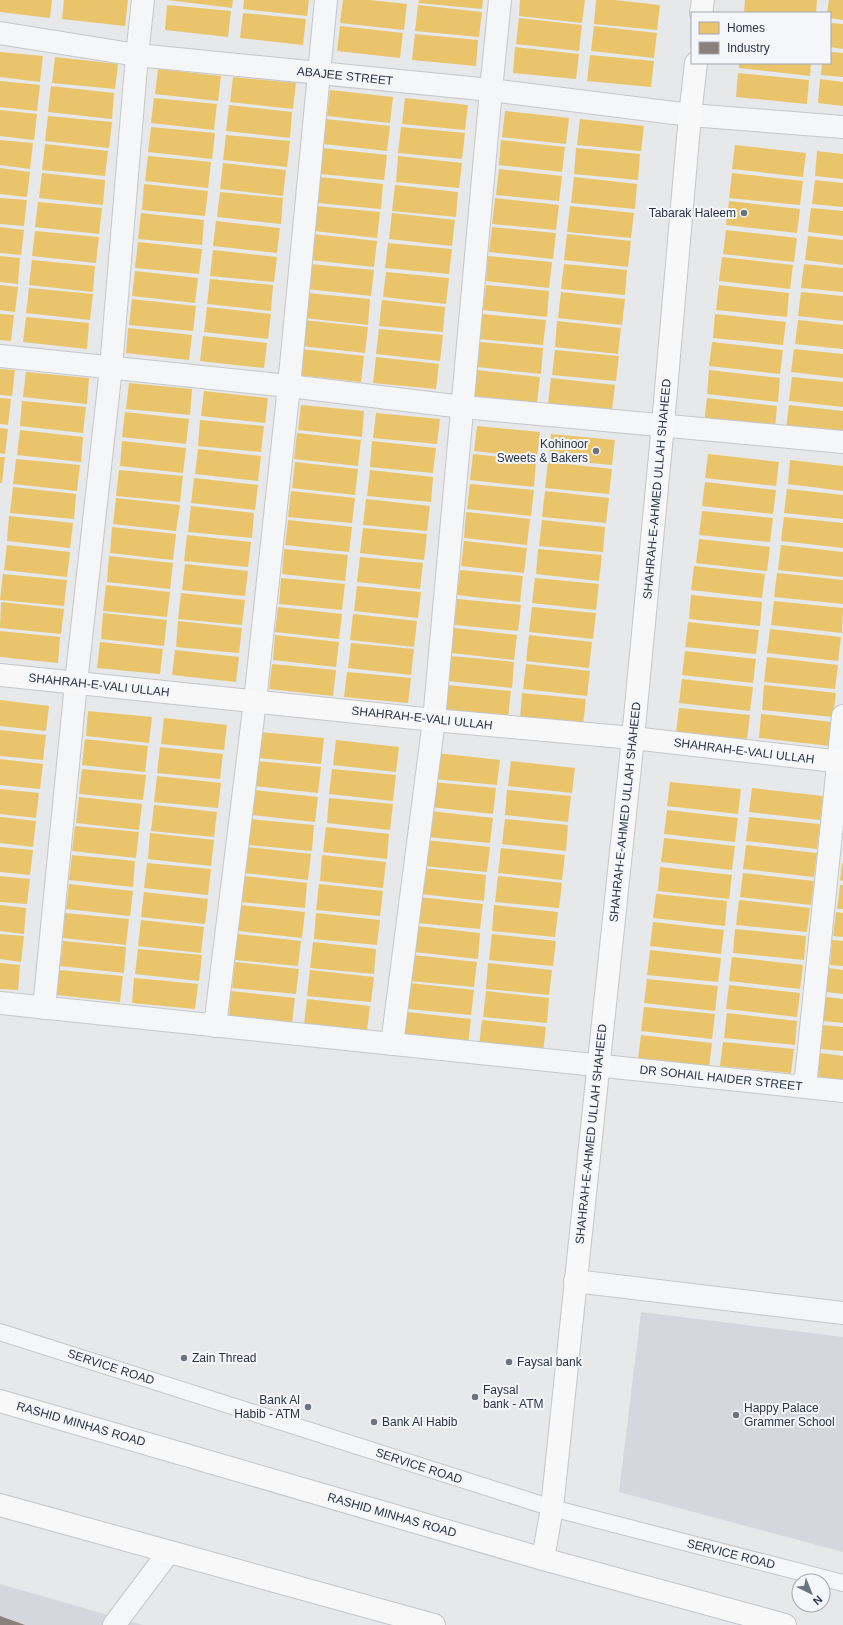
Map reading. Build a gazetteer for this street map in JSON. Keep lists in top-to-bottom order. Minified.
{"streets":{"street":["ABAJEE STREET","SHAHRAH-E-AHMED ULLAH SHAHEED","SHAHRAH-E-VALI ULLAH","DR SOHAIL HAIDER STREET","RASHID MINHAS ROAD"],"lane":["SERVICE ROAD"]},"crossings":[["ABAJEE STREET","SHAHRAH-E-AHMED ULLAH SHAHEED"],["SHAHRAH-E-AHMED ULLAH SHAHEED","SHAHRAH-E-VALI ULLAH"],["SHAHRAH-E-AHMED ULLAH SHAHEED","DR SOHAIL HAIDER STREET"],["SHAHRAH-E-AHMED ULLAH SHAHEED","SERVICE ROAD"],["SHAHRAH-E-AHMED ULLAH SHAHEED","RASHID MINHAS ROAD"]],"places":["Tabarak Haleem","Kohinoor Sweets & Bakers","Zain Thread","Faysal bank","Faysal bank - ATM","Bank Al Habib - ATM","Happy Palace Grammer School","Bank Al Habib"],"legend":["Homes","Industry"],"north":"bottom right"}
